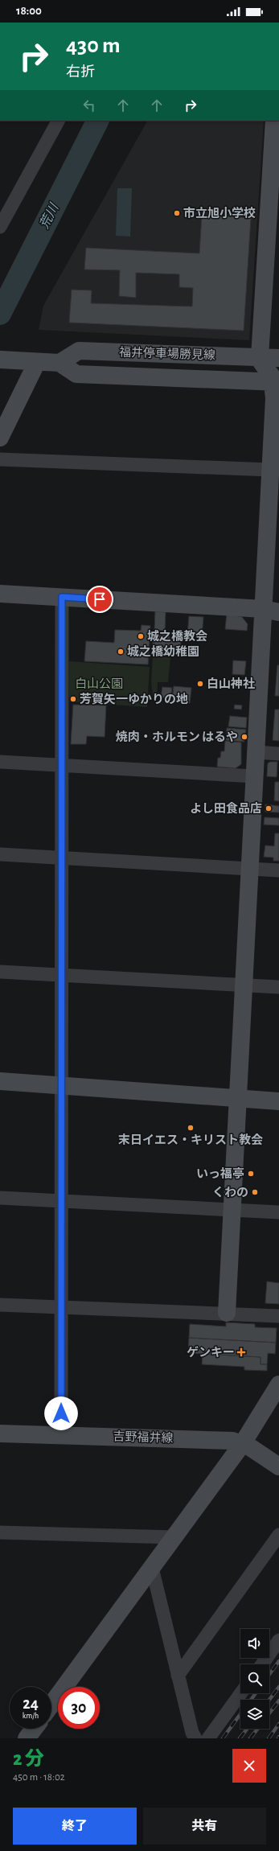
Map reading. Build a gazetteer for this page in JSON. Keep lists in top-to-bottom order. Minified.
{"streets":{"street":["福井停車場勝見線","吉野福井線"]},"water":["荒川"],"parks":["白山公園"],"places":{"other":["市立旭小学校","城之橋教会","城之橋幼稚園","白山神社","芳賀矢一ゆかりの地","焼肉・ホルモン はるや","よし田食品店","末日イエス・キリスト教会","いっ福亭","くわの"],"health":["ゲンキー"]},"page":{"status":"18:00","turn":["430 m","右折"],"speed":"24 km/h","limit":"30","heading":["2 分","450 m · 18:02"],"buttons":["終了","共有"]}}
